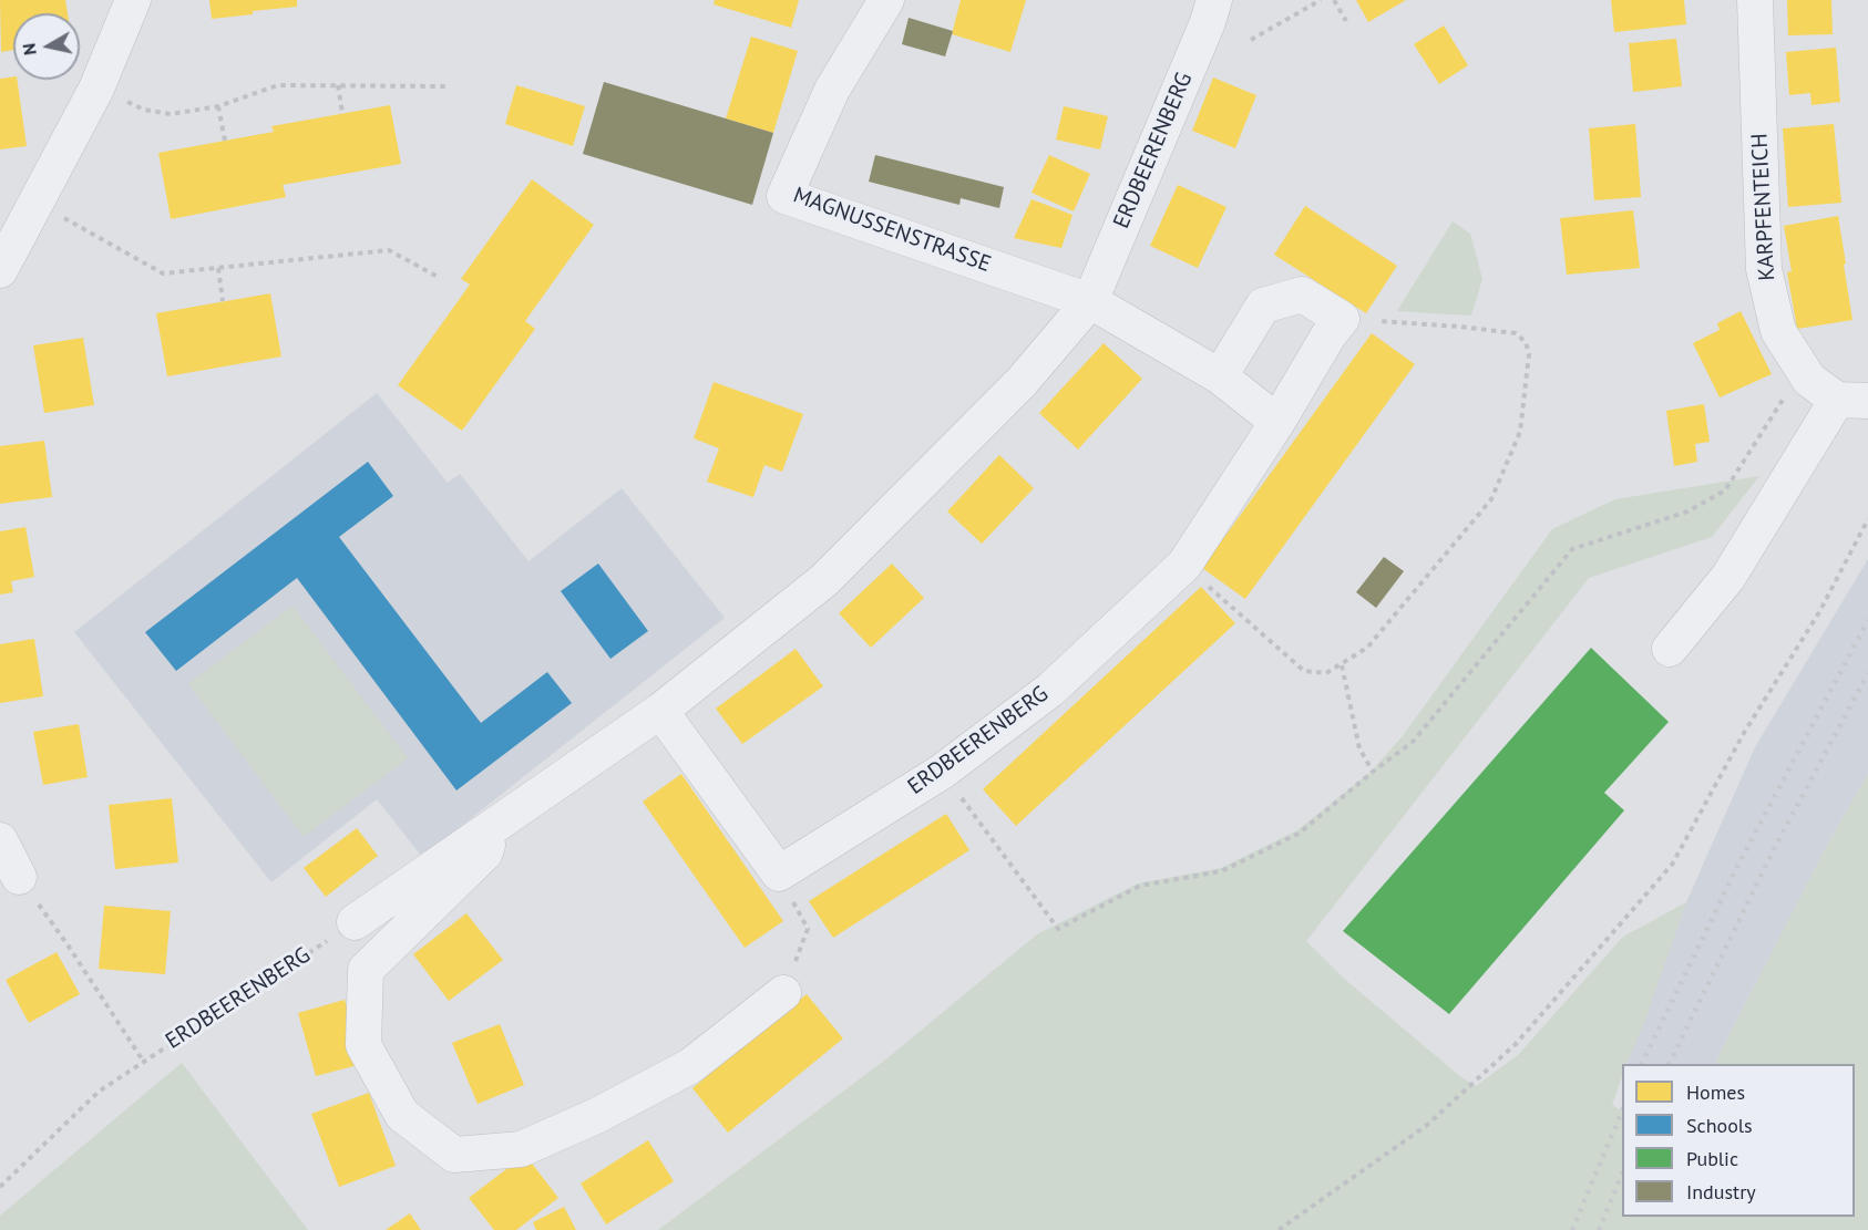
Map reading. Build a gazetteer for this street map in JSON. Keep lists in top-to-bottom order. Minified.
{"streets":{"street":["ERDBEERENBERG","KARPFENTEICH","MAGNUSSENSTRASSE"]},"crossings":[["ERDBEERENBERG","MAGNUSSENSTRASSE"]],"legend":["Homes","Schools","Public","Industry"],"north":"left"}
